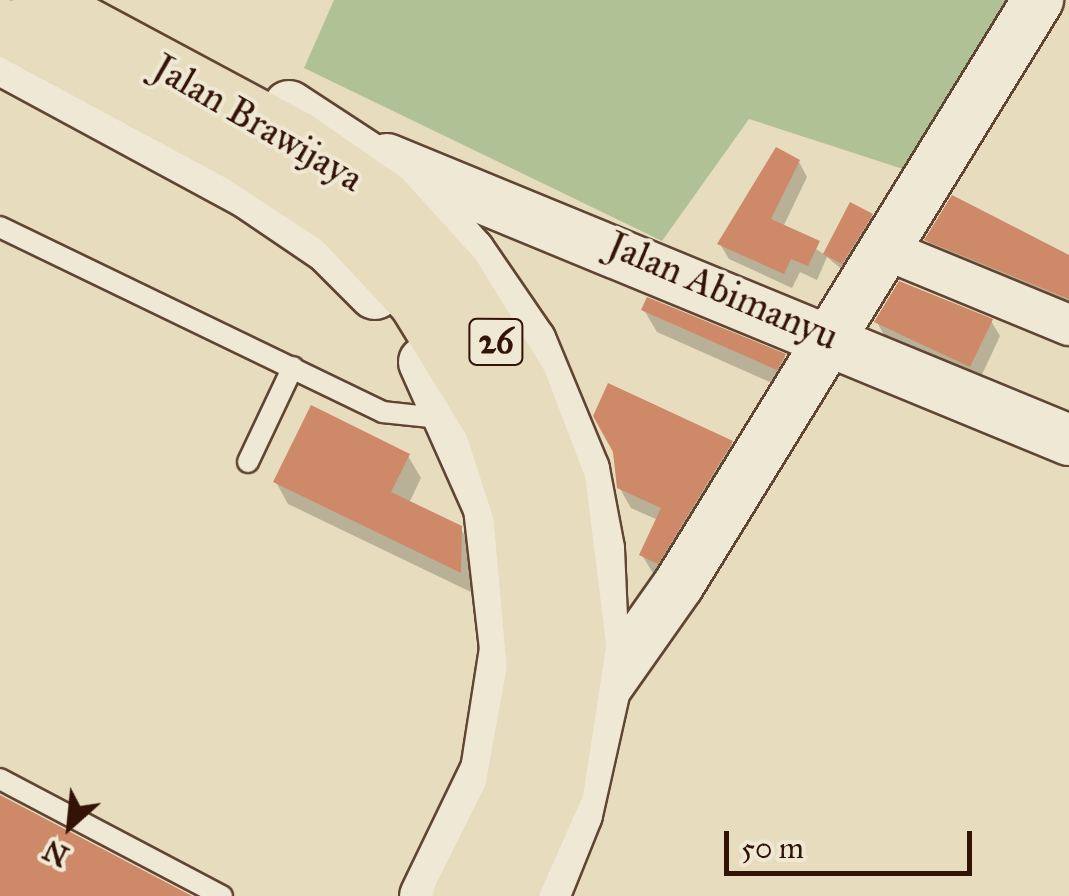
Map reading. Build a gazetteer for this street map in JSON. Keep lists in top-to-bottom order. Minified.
{"streets":{"highway":["Jalan Brawijaya","26"],"street":["Jalan Abimanyu"]},"scale_bar":"50 m","north":"bottom left"}
